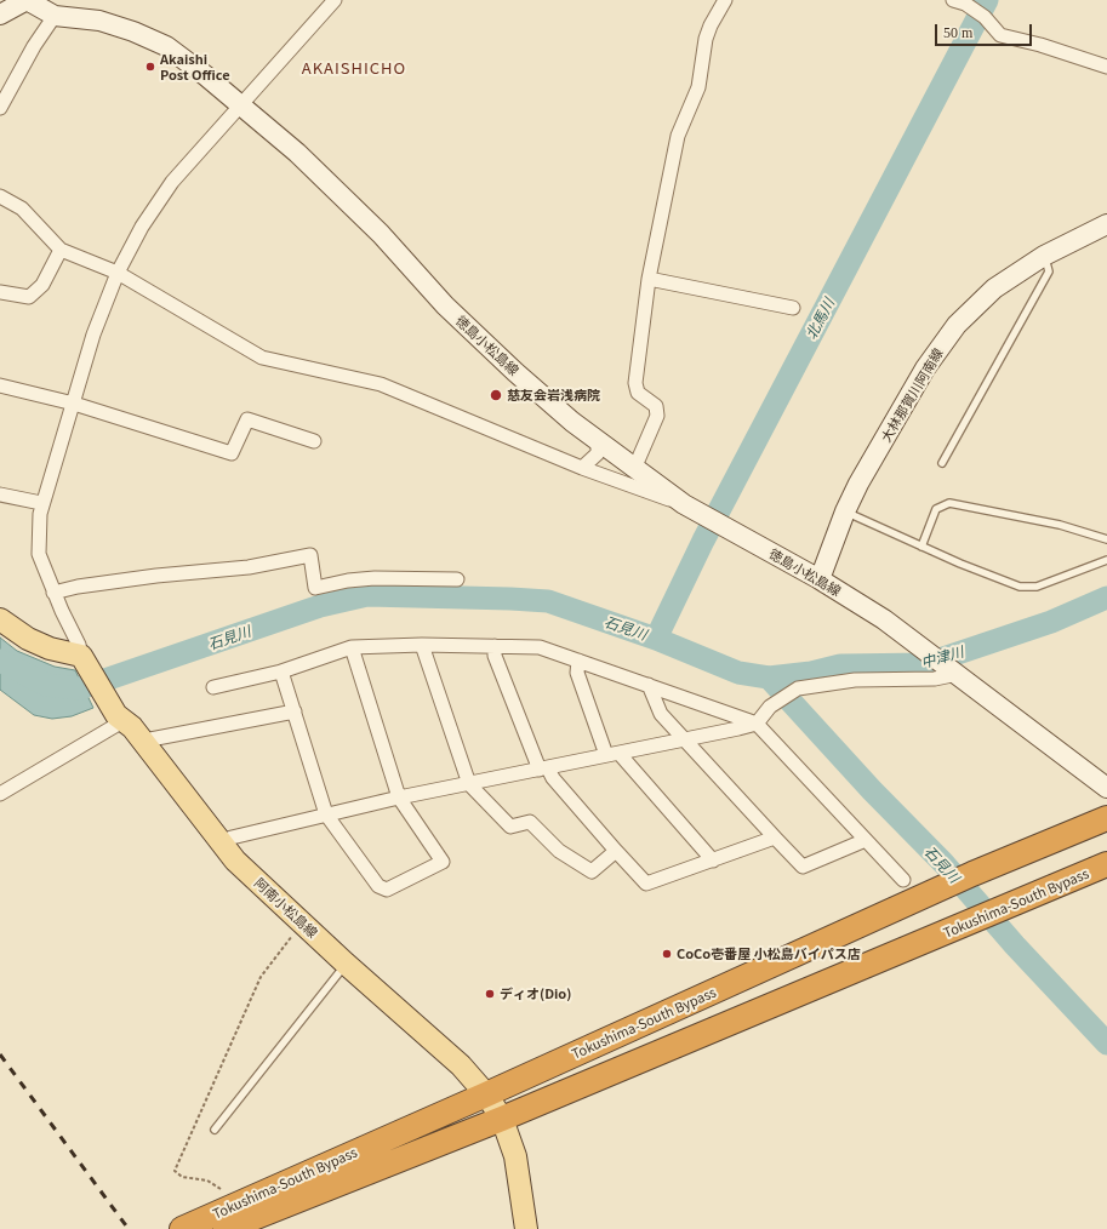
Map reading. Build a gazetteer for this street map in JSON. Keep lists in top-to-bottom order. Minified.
{"streets":{"highway":["Tokushima-South Bypass"],"main road":["徳島小松島線","大林那賀川阿南線","阿南小松島線"]},"crossings":[["徳島小松島線","大林那賀川阿南線"],["Tokushima-South Bypass","阿南小松島線"]],"districts":["AKAISHICHO"],"water":["北馬川","石見川","中津川"],"places":["Akaishi Post Office","慈友会岩浅病院","CoCo壱番屋 小松島バイパス店","ディオ(Dio)"],"scale_bar":"50 m"}
